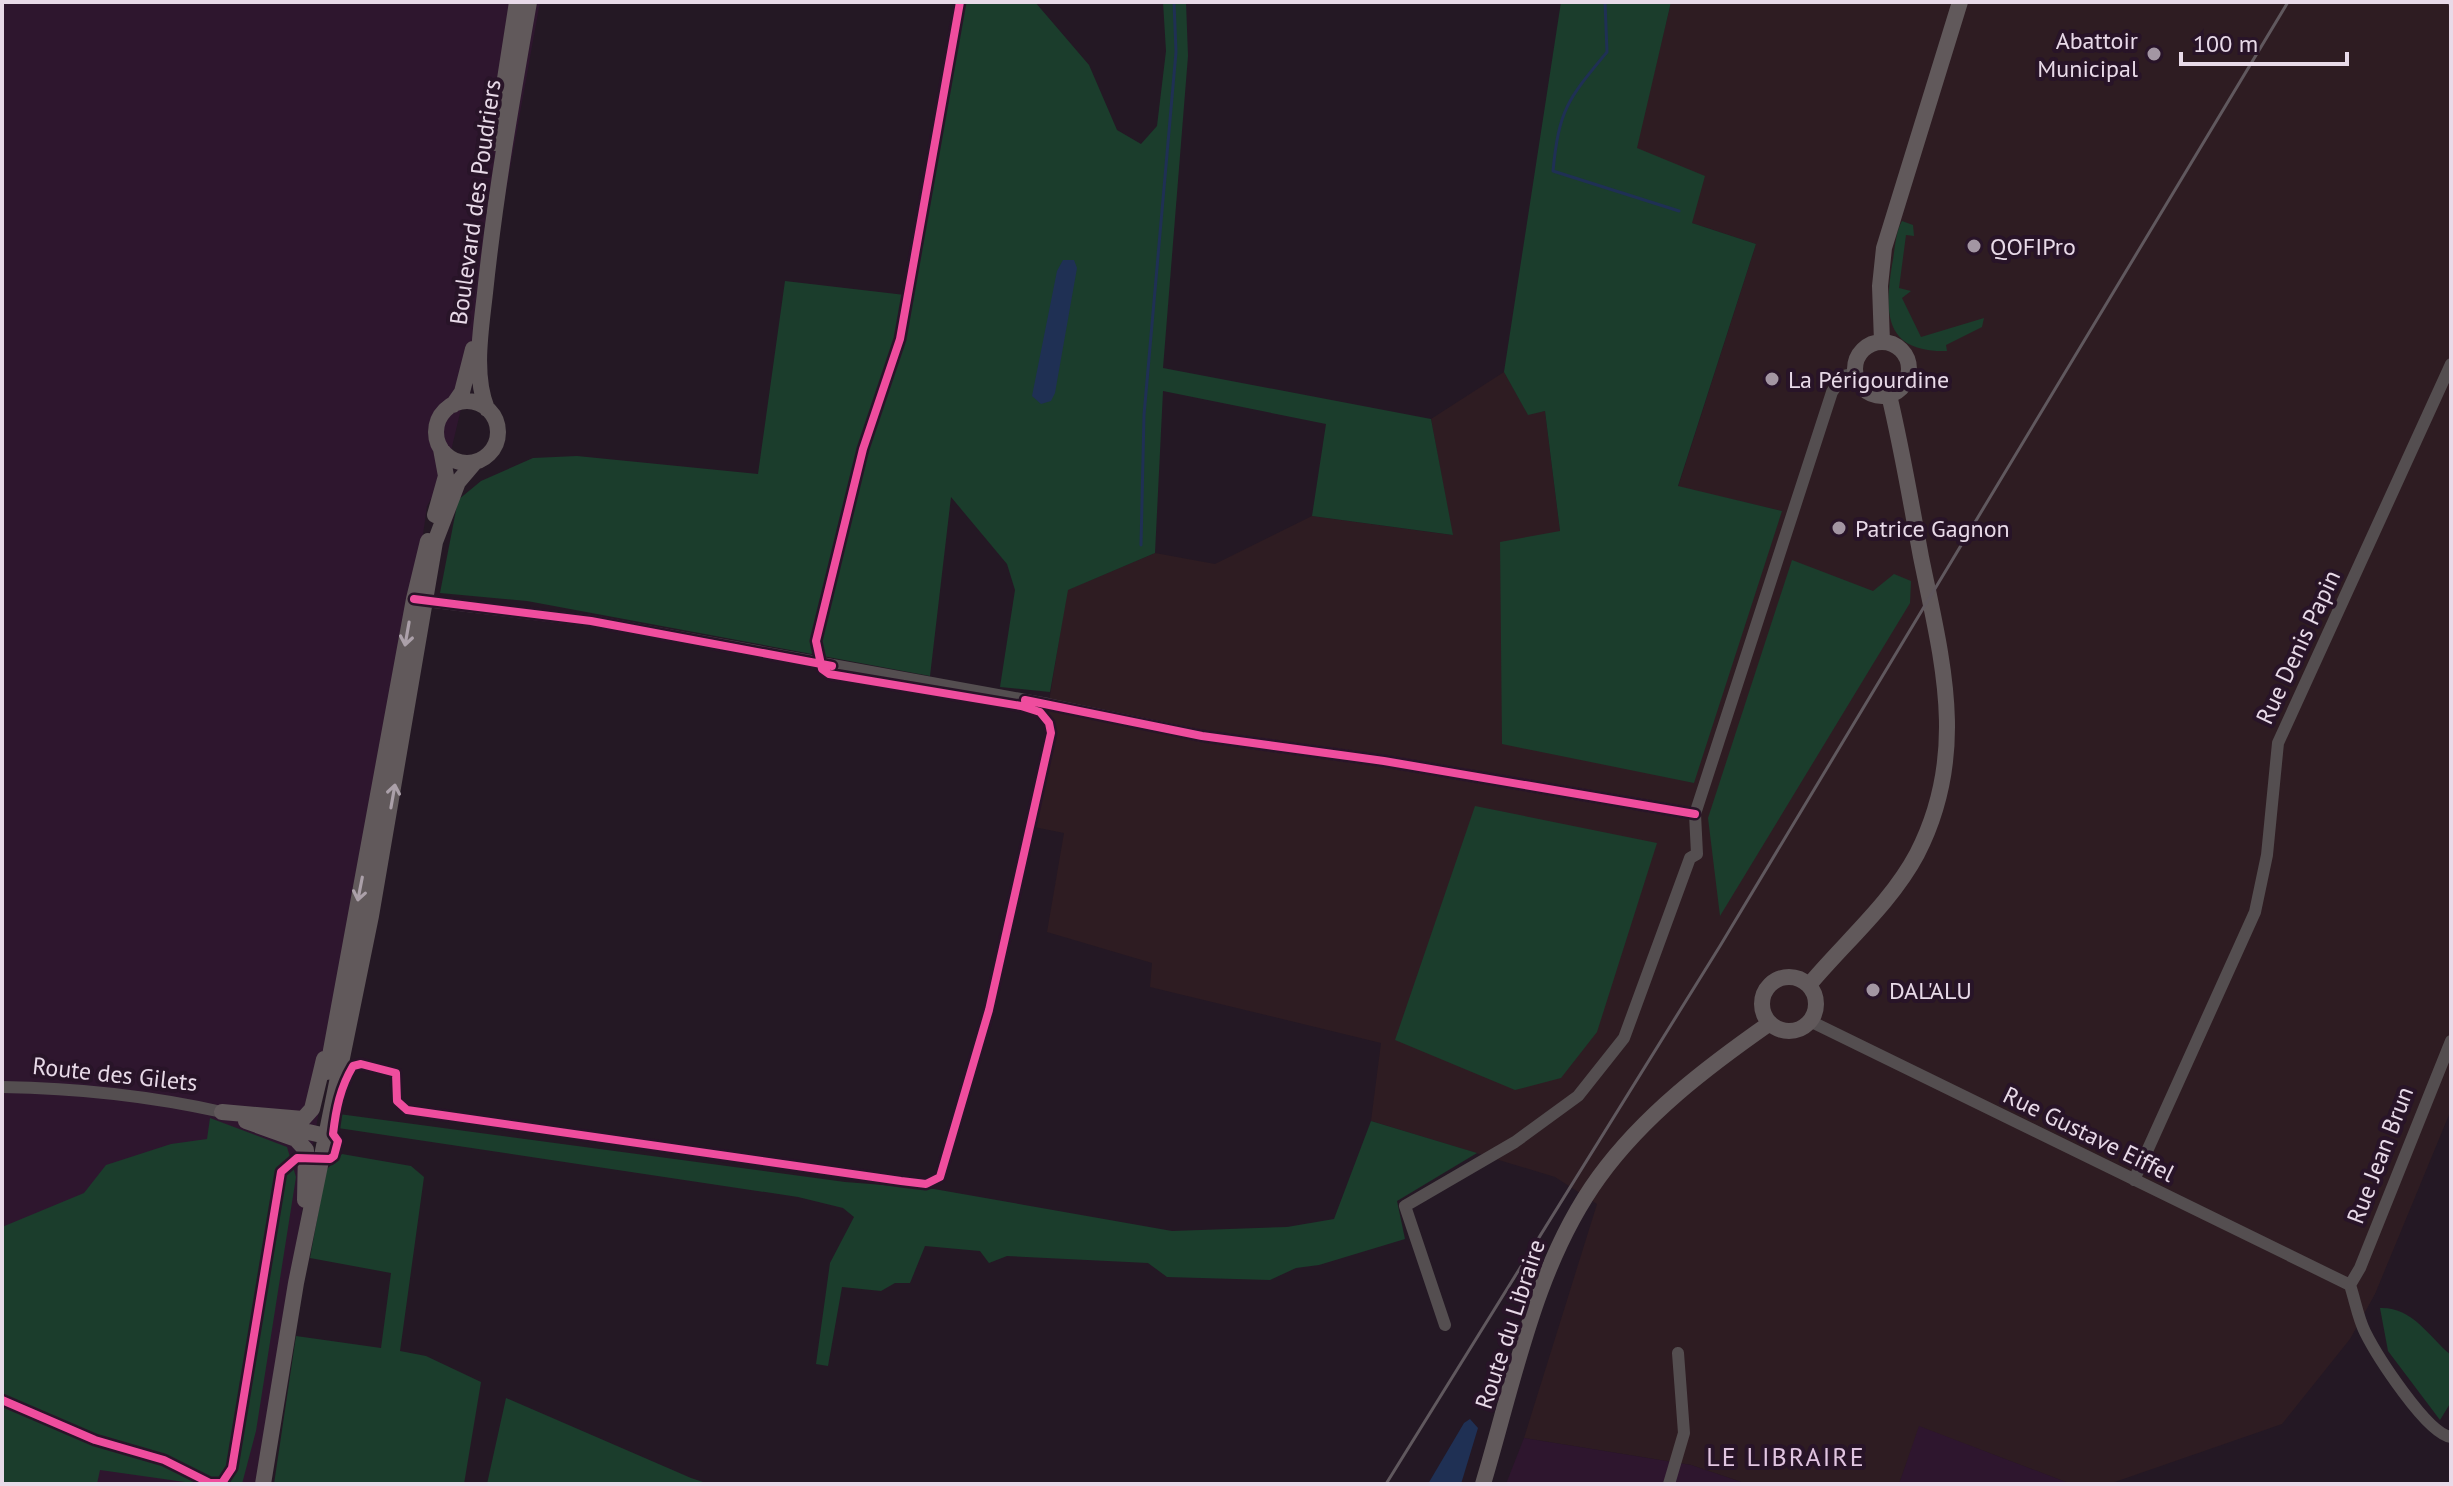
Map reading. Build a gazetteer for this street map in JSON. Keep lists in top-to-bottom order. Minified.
{"streets":{"main road":["Boulevard des Poudriers","Route des Gilets","Route du Libraire"],"street":["Rue Denis Papin","Rue Gustave Eiffel","Rue Jean Brun"]},"crossings":[["Rue Denis Papin","Rue Gustave Eiffel"],["Rue Gustave Eiffel","Rue Jean Brun"],["Rue Gustave Eiffel","Route du Libraire"]],"districts":["LE LIBRAIRE"],"places":["Abattoir Municipal","QOFIPro","La Périgourdine","Patrice Gagnon","DAL'ALU"],"scale_bar":"100 m"}
